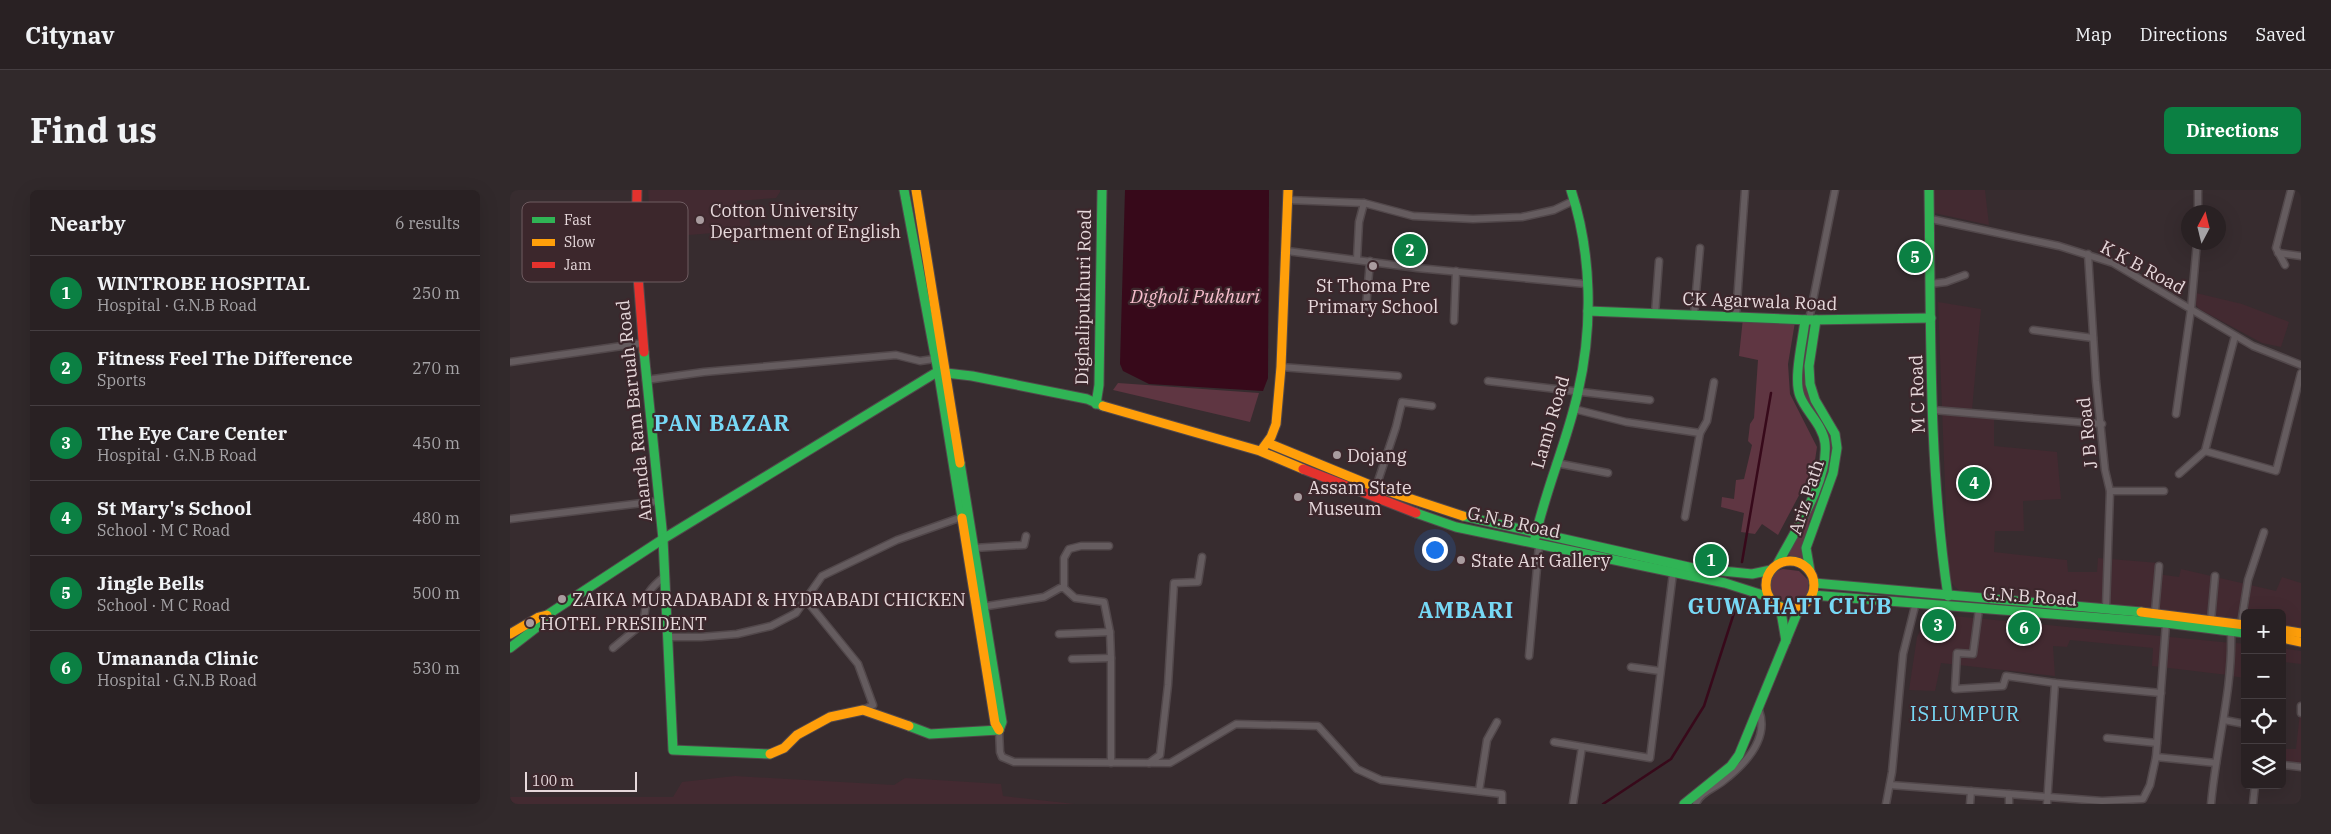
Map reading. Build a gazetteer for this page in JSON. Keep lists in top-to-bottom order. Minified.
{"streets":{"main road":["Dighalipukhuri Road","CK Agarwala Road","M C Road","Ananda Ram Baruah Road","Lamb Road","Ariz Path","G.N.B Road"],"street":["K K B Road","J B Road"]},"crossings":[["K K B Road","M C Road"],["K K B Road","J B Road"],["Dighalipukhuri Road","G.N.B Road"],["CK Agarwala Road","M C Road"],["CK Agarwala Road","Lamb Road"],["CK Agarwala Road","Ariz Path"],["M C Road","G.N.B Road"],["Lamb Road","G.N.B Road"],["J B Road","G.N.B Road"],["Ariz Path","G.N.B Road"]],"districts":["PAN BAZAR","GUWAHATI CLUB","AMBARI","ISLUMPUR"],"water":["Digholi Pukhuri"],"places":["Cotton University Department of English","St Thoma Pre Primary School","Dojang","Assam State Museum","State Art Gallery","ZAIKA MURADABADI & HYDRABADI CHICKEN","HOTEL PRESIDENT"],"legend":["Fast","Slow","Jam"],"scale_bar":"100 m","north":"top","page":{"header":"Citynav","nav":["Map","Directions","Saved"],"title":"Find us","buttons":"Directions","heading":["Nearby","6 results"],"pins":["2","5","4","1","3","6"],"list":[{"mark":"1","name":"WINTROBE HOSPITAL","note":"Hospital · G.N.B Road","value":"250 m"},{"mark":"2","name":"Fitness Feel The Difference","note":"Sports","value":"270 m"},{"mark":"3","name":"The Eye Care Center","note":"Hospital · G.N.B Road","value":"450 m"},{"mark":"4","name":"St Mary's School","note":"School · M C Road","value":"480 m"},{"mark":"5","name":"Jingle Bells","note":"School · M C Road","value":"500 m"},{"mark":"6","name":"Umananda Clinic","note":"Hospital · G.N.B Road","value":"530 m"}],"map_buttons":["+","−"],"scale":"100 m"}}
